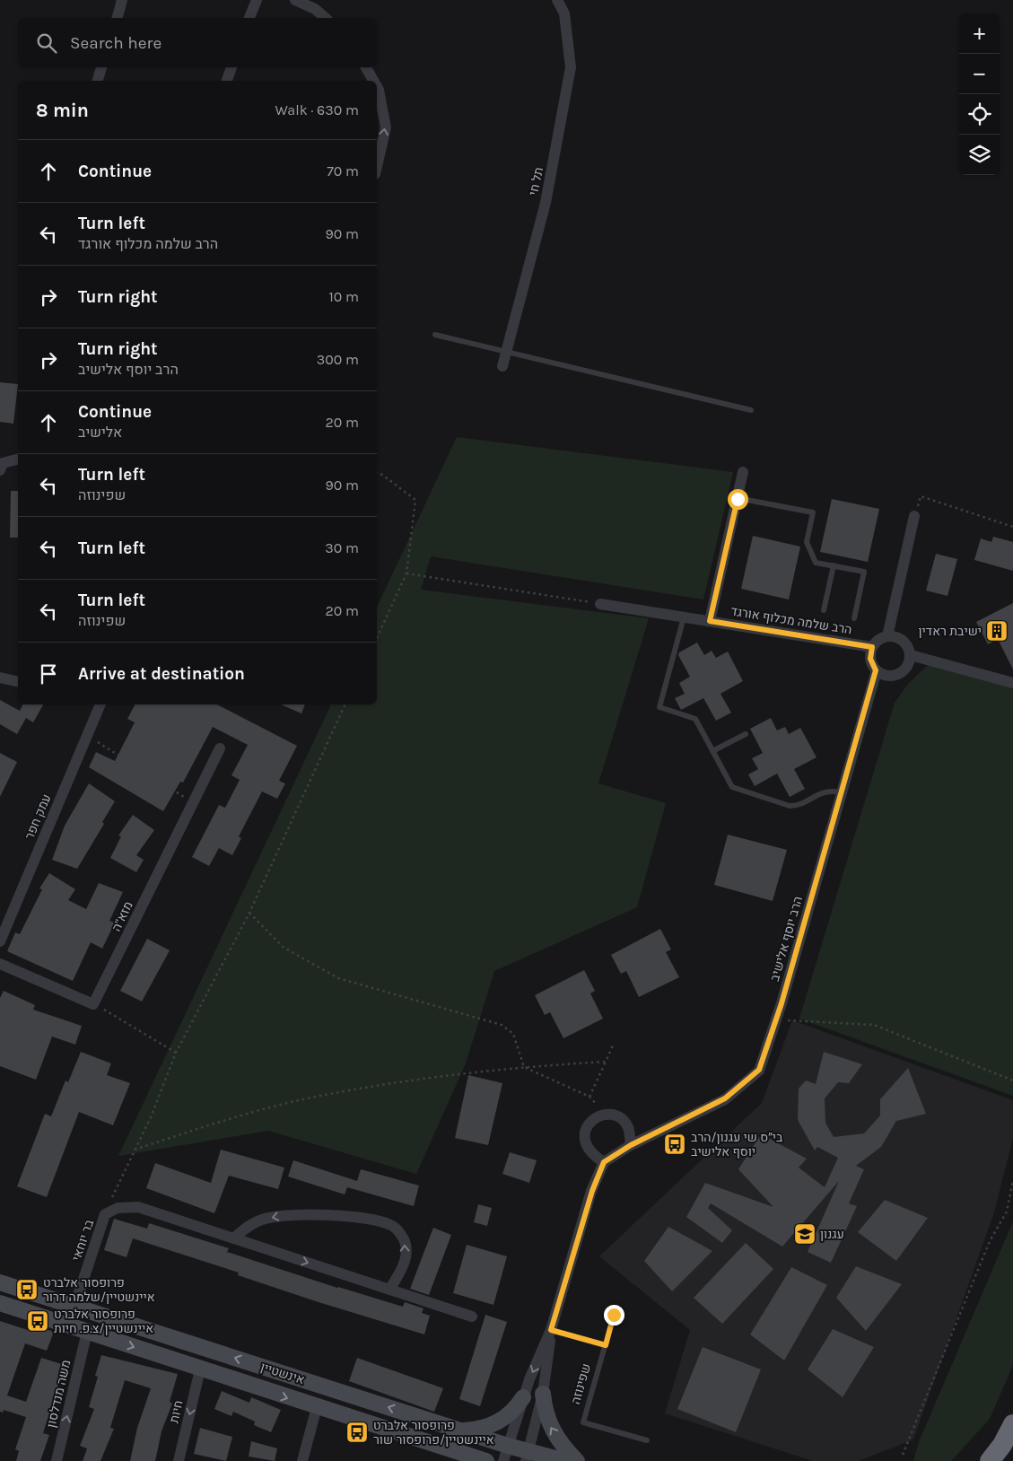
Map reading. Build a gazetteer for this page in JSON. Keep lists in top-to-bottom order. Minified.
{"streets":{"main road":["אינשטיין"],"street":["תל חי","הרב שלמה מכלוף אורגד","עמק חפר","מזא\"ה","הרב יוסף אלישיב","בר יוחאי","משה מנדלסון","חיות"],"lane":["שפינוזה"]},"crossings":[["הרב שלמה מכלוף אורגד","הרב יוסף אלישיב"],["בר יוחאי","אינשטיין"],["אינשטיין","משה מנדלסון"],["אינשטיין","חיות"]],"one_way":["משה מנדלסון","חיות"],"places":{"building":["ישיבת ראדין"],"bus stop":["בי״ס שי עגנון/הרב יוסף אלישיב","פרופסור אלברט איינשטיין/שלמה דרור","פרופסור אלברט איינשטיין/צ.פ. חיות","פרופסור אלברט איינשטיין/פרופסור שור"],"school or university":["עגנון"]},"page":{"map_buttons":["+","−"],"search":"Search here","heading":["8 min","Walk · 630 m"],"list":[["Continue","70 m"],["Turn left","הרב שלמה מכלוף אורגד","90 m"],["Turn right","10 m"],["Turn right","הרב יוסף אלישיב","300 m"],["Continue","אלישיב","20 m"],["Turn left","שפינוזה","90 m"],["Turn left","30 m"],["Turn left","שפינוזה","20 m"],"Arrive at destination"]}}
